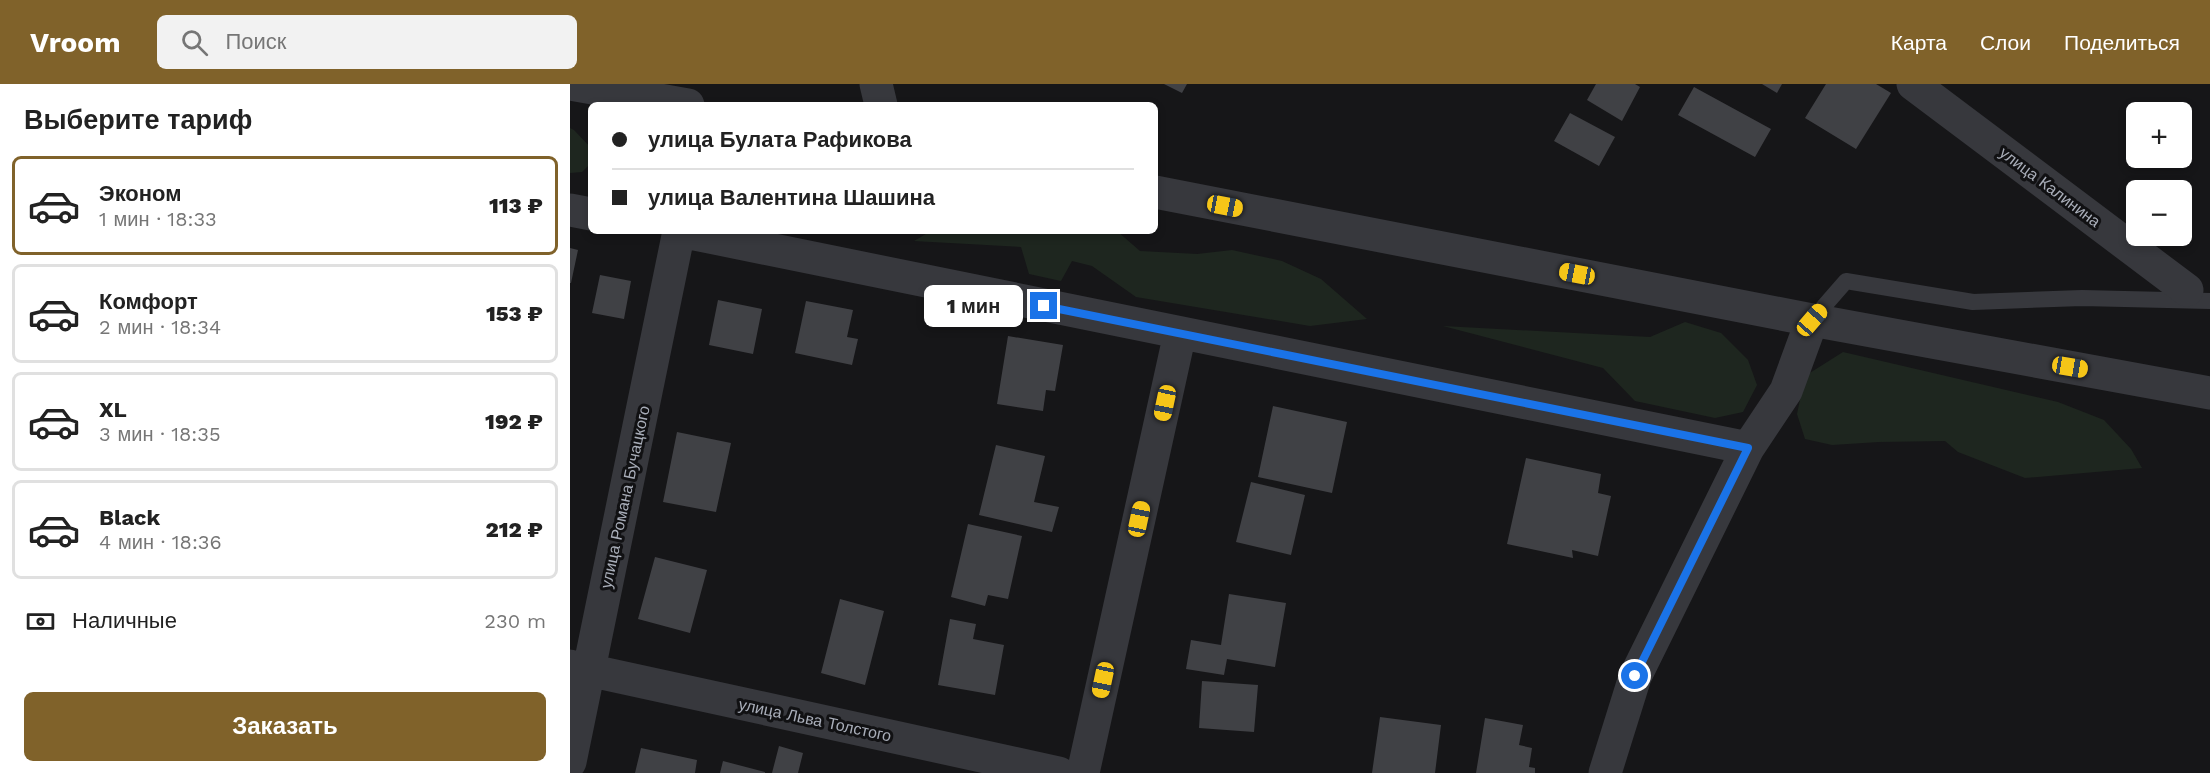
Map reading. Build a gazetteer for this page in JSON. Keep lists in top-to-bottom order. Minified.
{"streets":{"street":["улица Калинина","улица Романа Бучацкого","улица Льва Толстого"]},"crossings":[["улица Романа Бучацкого","улица Льва Толстого"]],"page":{"header":"Vroom","search":"Поиск","nav":["Карта","Слои","Поделиться"],"heading":"Выберите тариф","map_buttons":["+","−"],"banner":["улица Булата Рафикова","улица Валентина Шашина"],"list":[{"name":"Эконом","note":"1 мин · 18:33","value":"113 ₽"},{"name":"Комфорт","note":"2 мин · 18:34","value":"153 ₽"},{"name":"XL","note":"3 мин · 18:35","value":"192 ₽"},{"name":"Black","note":"4 мин · 18:36","value":"212 ₽"}],"bubble":"1 мин","pay":["Наличные","230 m"],"buttons":"Заказать"}}
